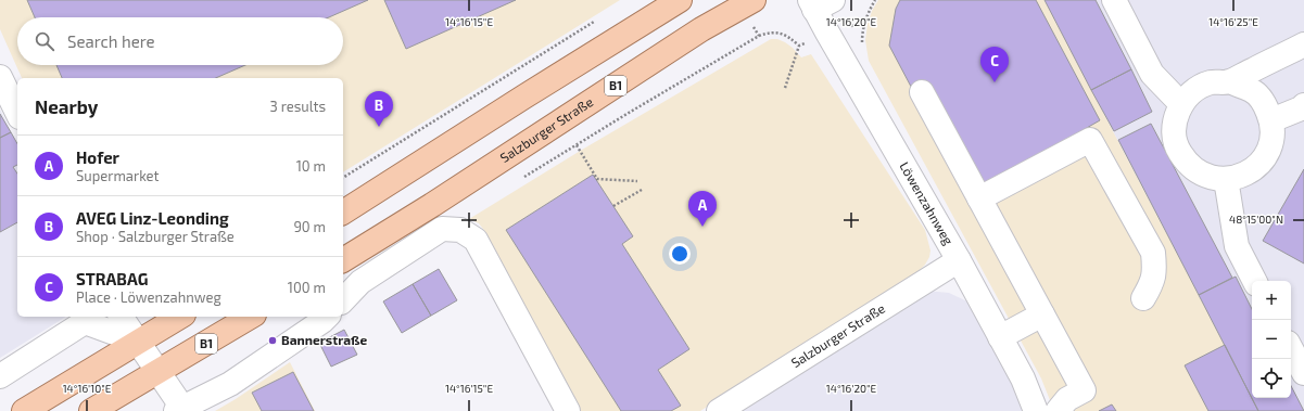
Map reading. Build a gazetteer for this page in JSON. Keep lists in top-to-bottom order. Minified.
{"streets":{"main road":["B1","Salzburger Straße"],"street":["Löwenzahnweg"]},"crossings":[["Salzburger Straße","Löwenzahnweg"]],"places":["Bannerstraße"],"page":{"search":"Search here","pins":["C","B","A"],"heading":["Nearby","3 results"],"list":[{"mark":"A","name":"Hofer","note":"Supermarket","value":"10 m"},{"mark":"B","name":"AVEG Linz-Leonding","note":"Shop · Salzburger Straße","value":"90 m"},{"mark":"C","name":"STRABAG","note":"Place · Löwenzahnweg","value":"100 m"}],"map_buttons":["+","−"]},"coordinates":["14°16'15\"E","14°16'20\"E","14°16'25\"E","48°15'00\"N","14°16'10\"E"]}
